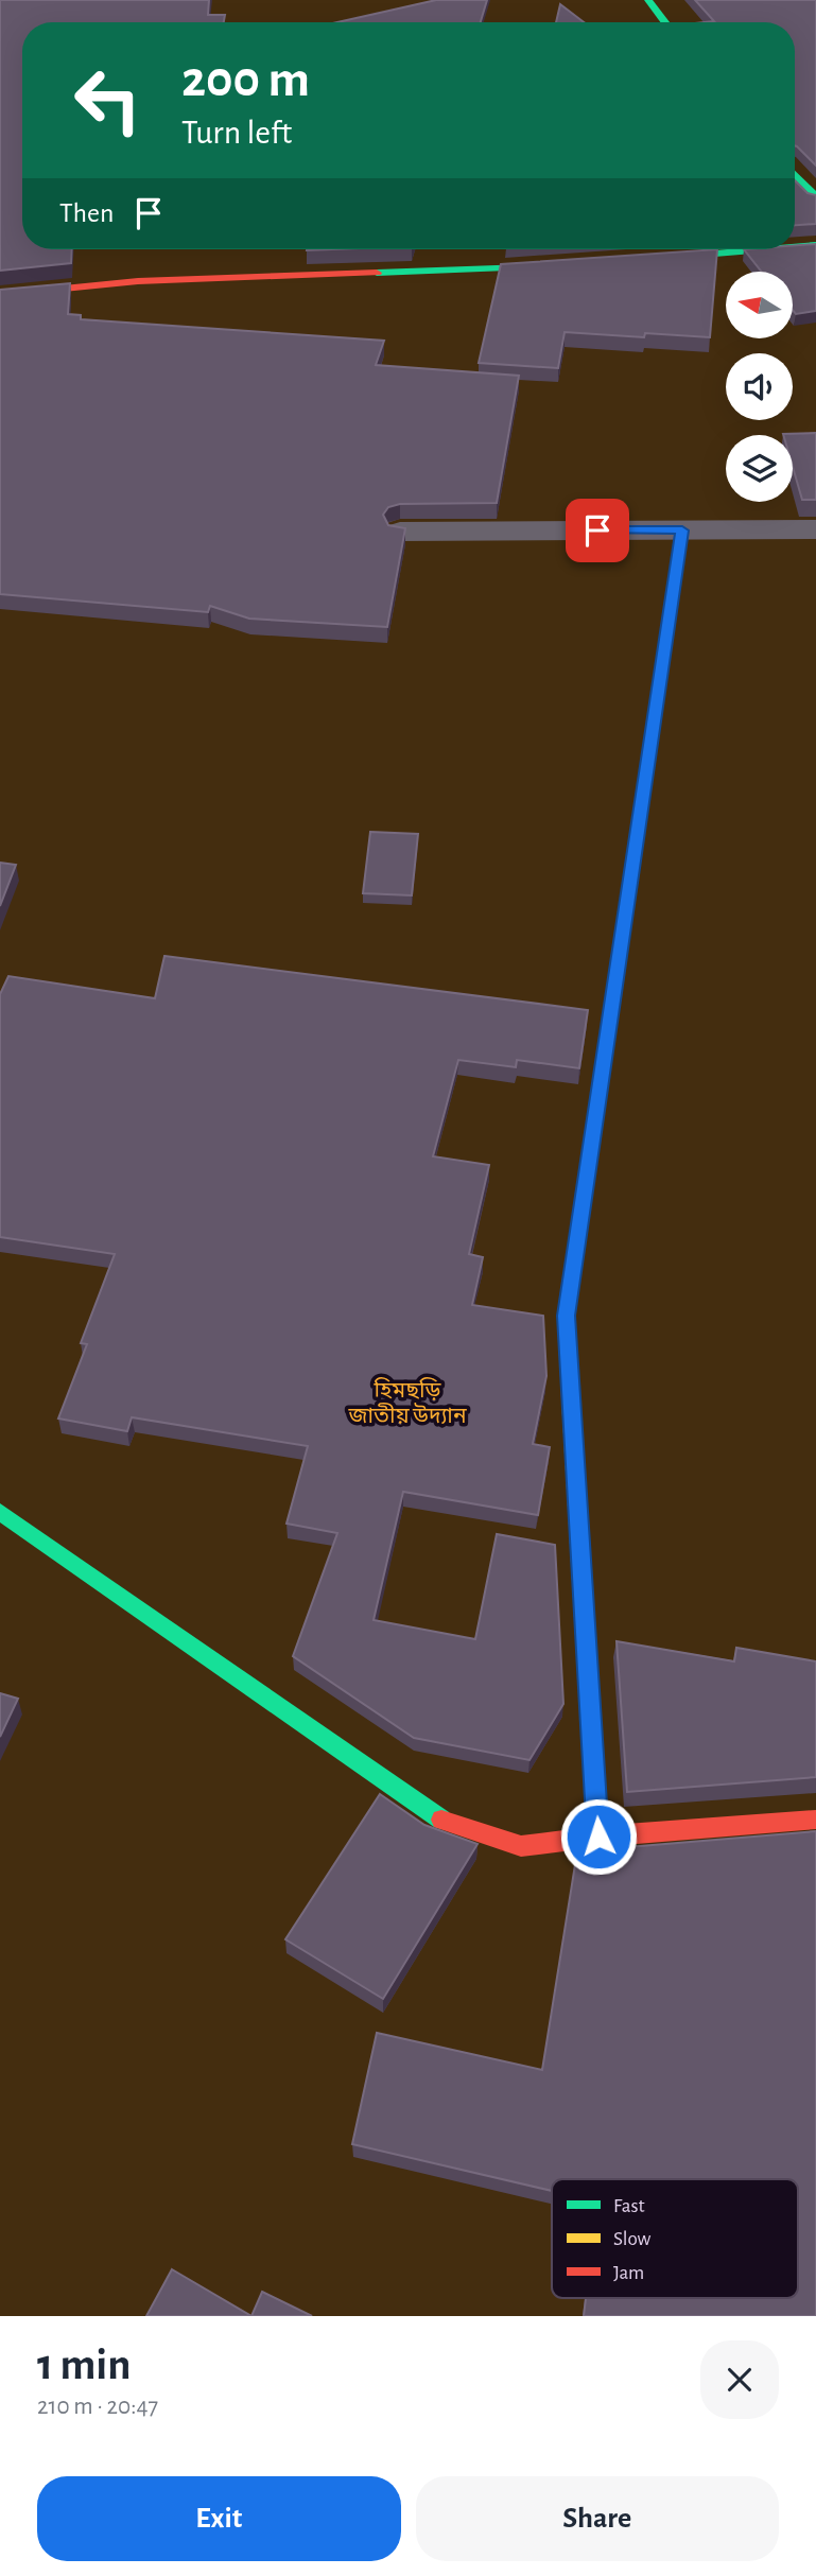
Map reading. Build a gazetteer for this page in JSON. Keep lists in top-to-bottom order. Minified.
{"parks":["হিমছড়ি জাতীয় উদ্যান"],"legend":["Fast","Slow","Jam"],"north":"left","page":{"turn":["200 m","Turn left"],"then":"Then","heading":["1 min","210 m · 20:47"],"buttons":["Exit","Share"]}}
